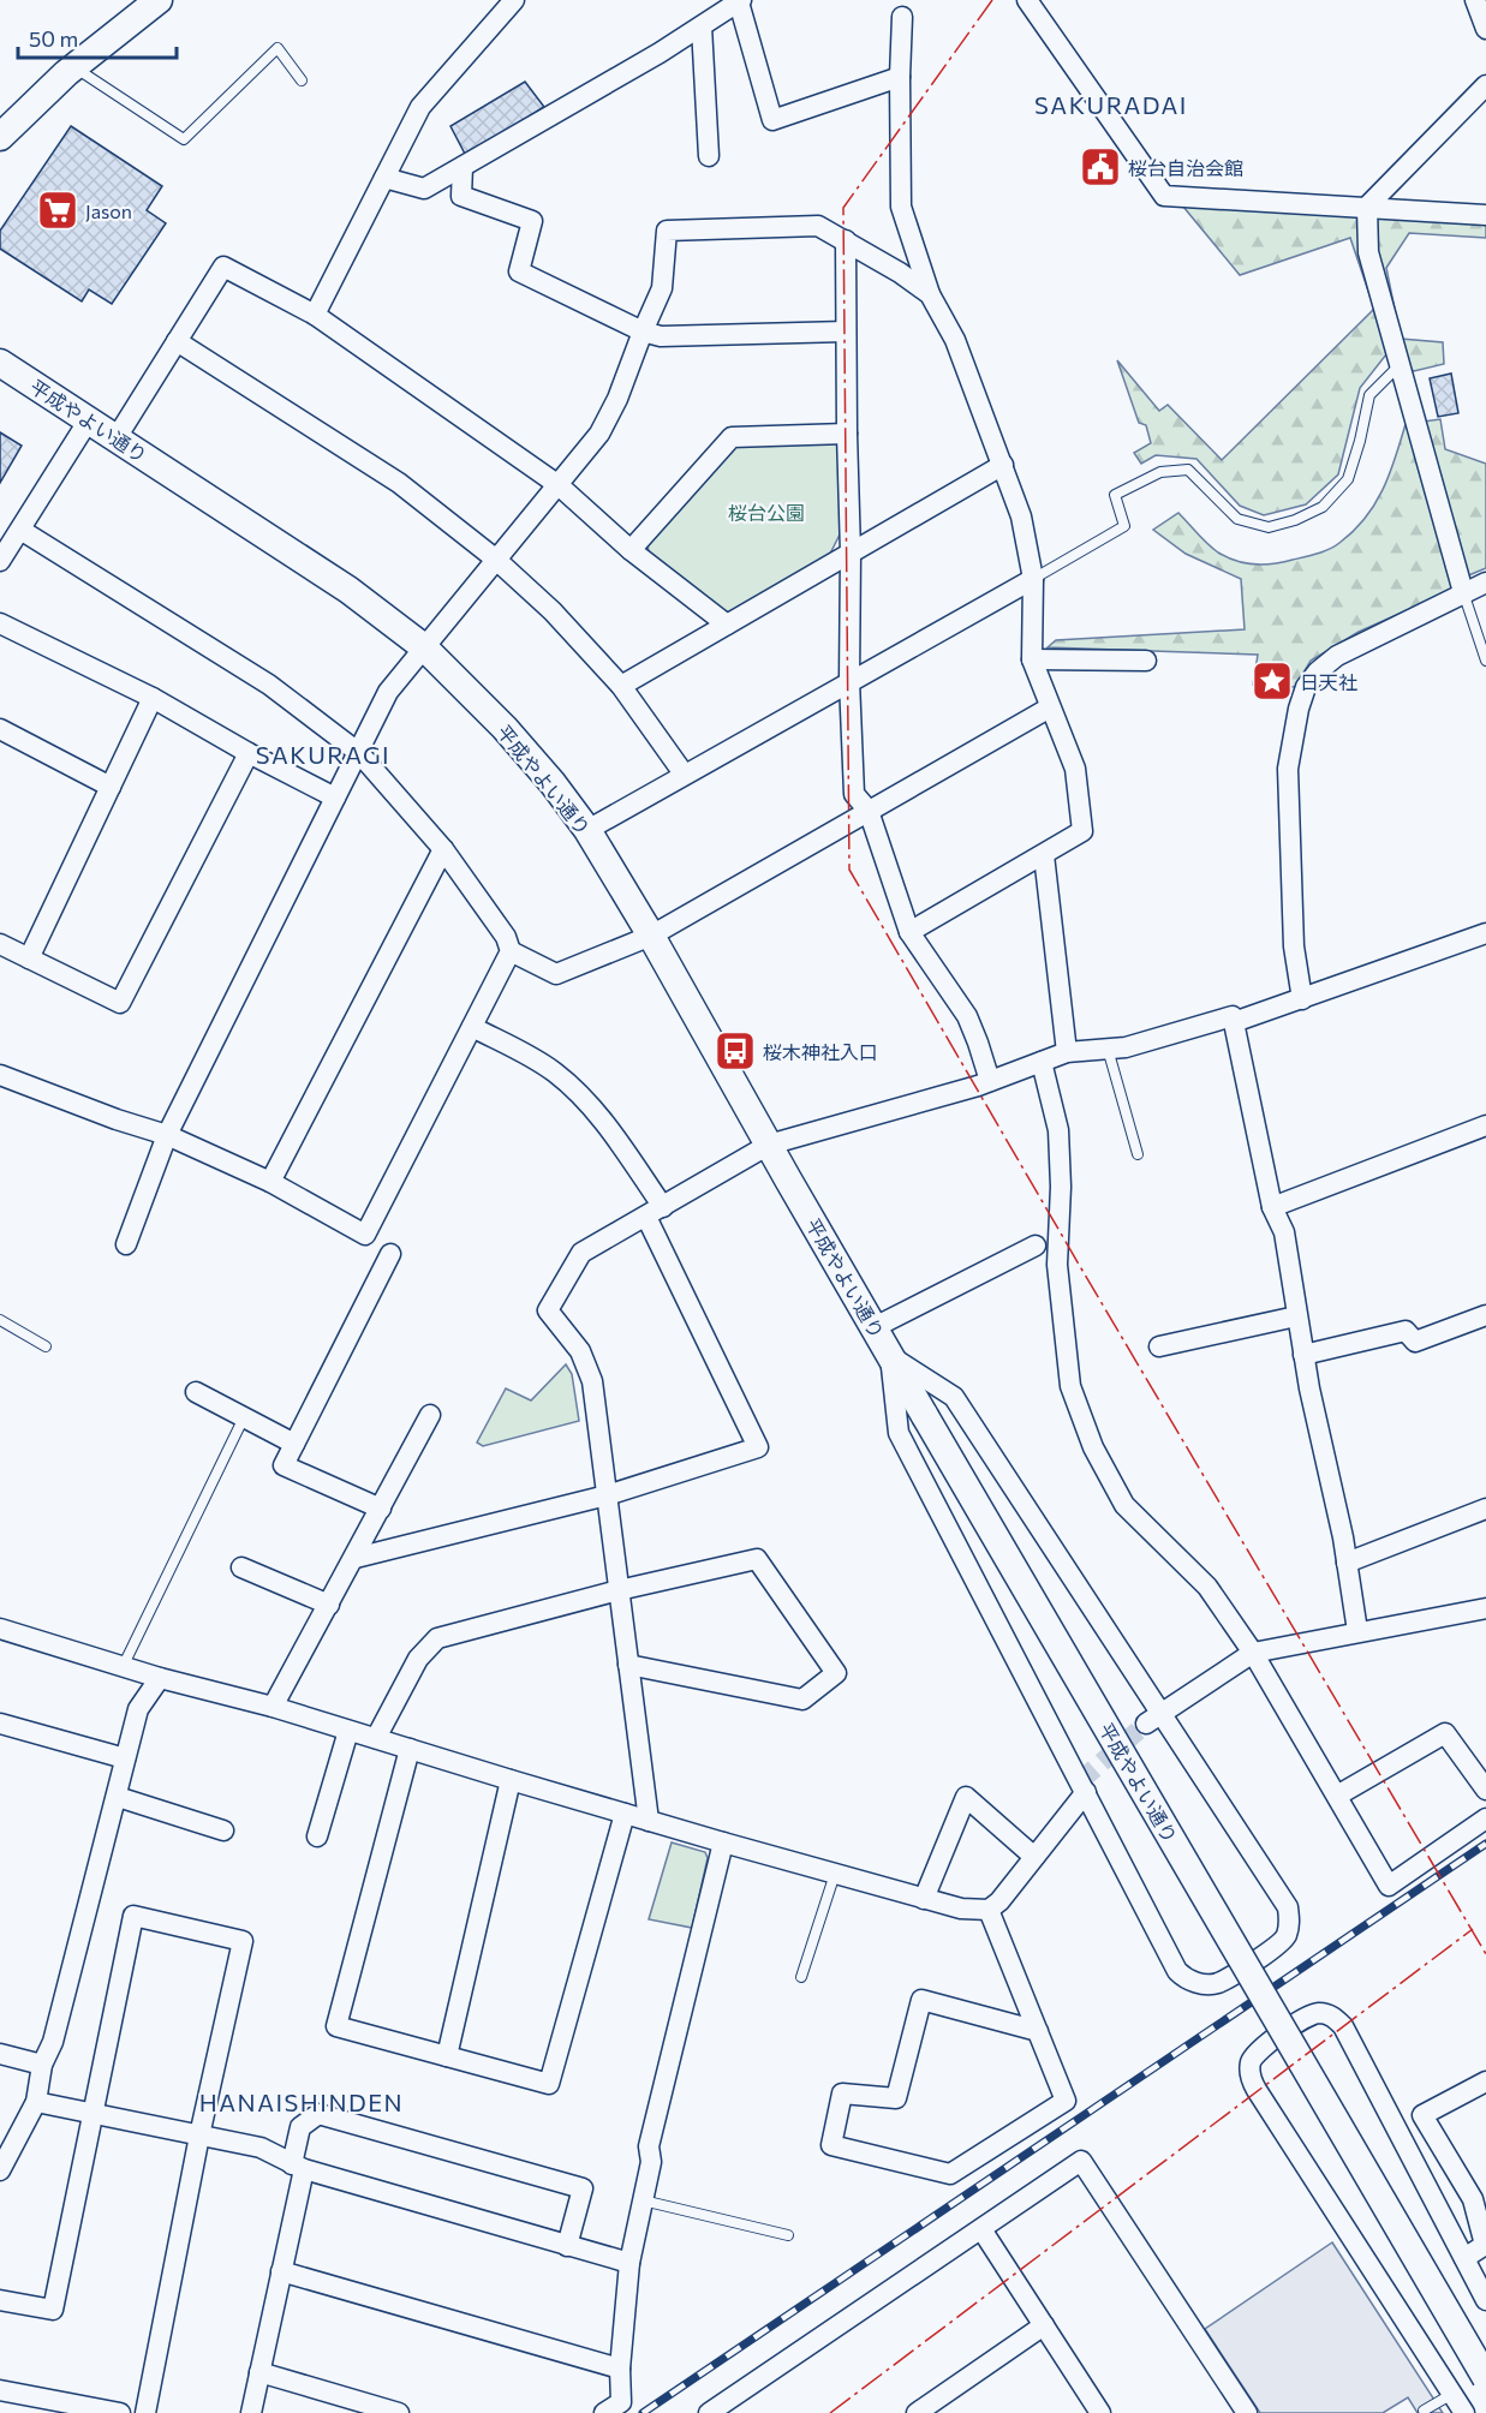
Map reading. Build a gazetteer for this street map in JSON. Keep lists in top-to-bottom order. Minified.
{"streets":{"street":["平成やよい通り"]},"districts":["SAKURADAI","SAKURAGI","HANAISHINDEN"],"parks":["桜台公園"],"places":{"public building":["桜台自治会館"],"supermarket":["Jason"],"place":["日天社"],"bus stop":["桜木神社入口"]},"scale_bar":"50 m"}
